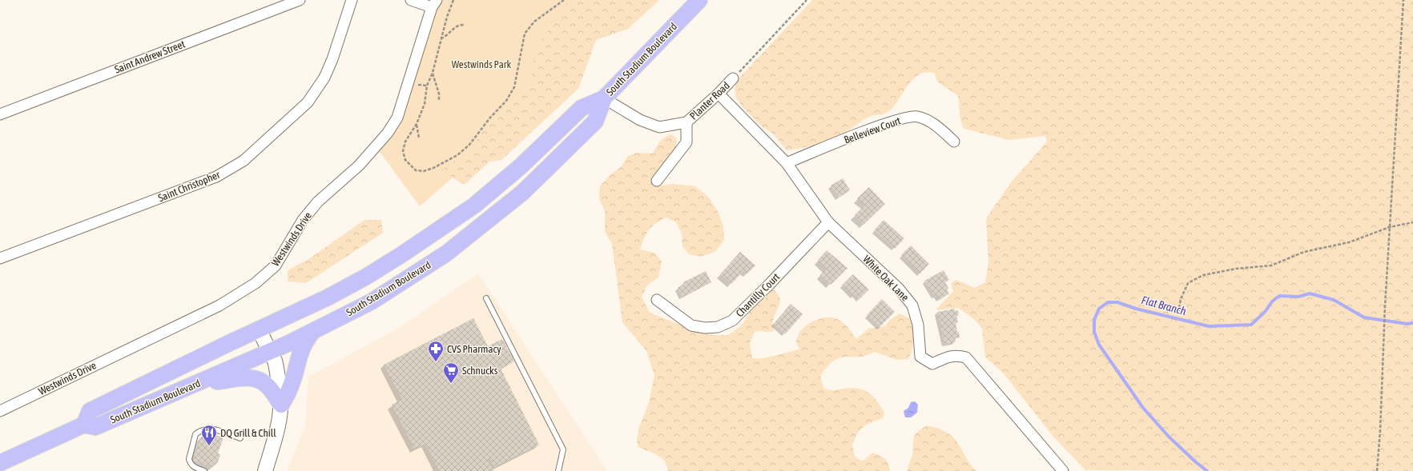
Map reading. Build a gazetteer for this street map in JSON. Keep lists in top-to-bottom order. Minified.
{"streets":{"main road":["South Stadium Boulevard"],"street":["Saint Andrew Street","Planter Road","Belleview Court","Saint Christopher","Westwinds Drive","White Oak Lane","Chantilly Court"]},"crossings":[["South Stadium Boulevard","Planter Road"],["Planter Road","White Oak Lane"],["Belleview Court","White Oak Lane"],["White Oak Lane","Chantilly Court"]],"water":["Flat Branch"],"parks":["Westwinds Park"],"places":{"pharmacy":["CVS Pharmacy"],"supermarket":["Schnucks"],"restaurant":["DQ Grill & Chill"]}}
